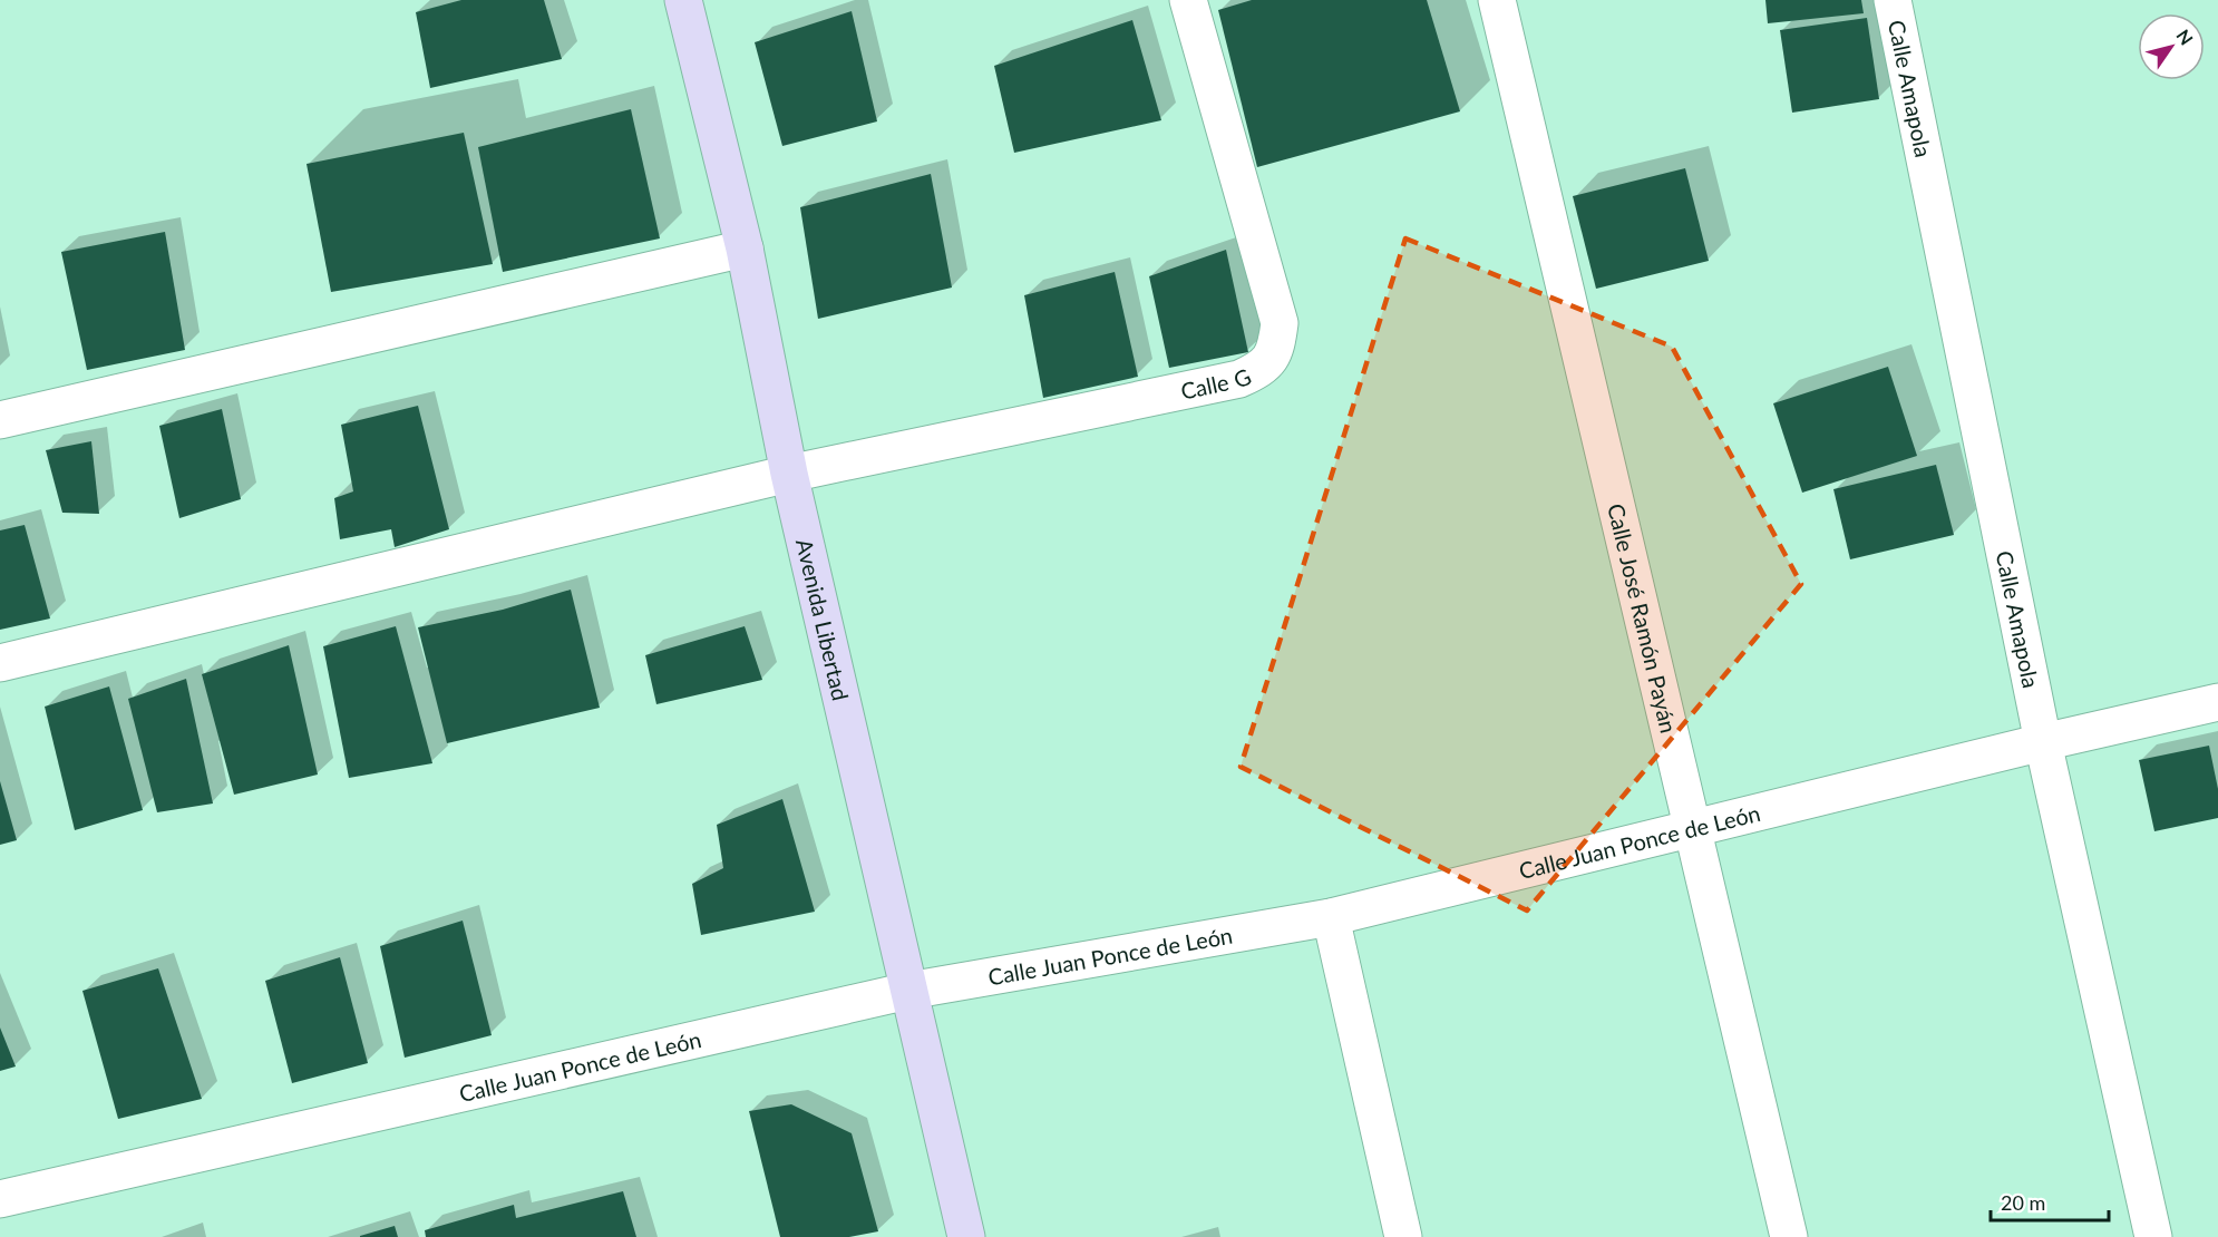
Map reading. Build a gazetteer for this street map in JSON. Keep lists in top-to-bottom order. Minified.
{"streets":{"street":["Calle Amapola","Calle G","Avenida Libertad","Calle José Ramón Payán","Calle Juan Ponce de León"]},"crossings":[["Calle Amapola","Calle Juan Ponce de León"],["Calle G","Avenida Libertad"],["Avenida Libertad","Calle Juan Ponce de León"],["Calle José Ramón Payán","Calle Juan Ponce de León"]],"scale_bar":"20 m","north":"top right"}
